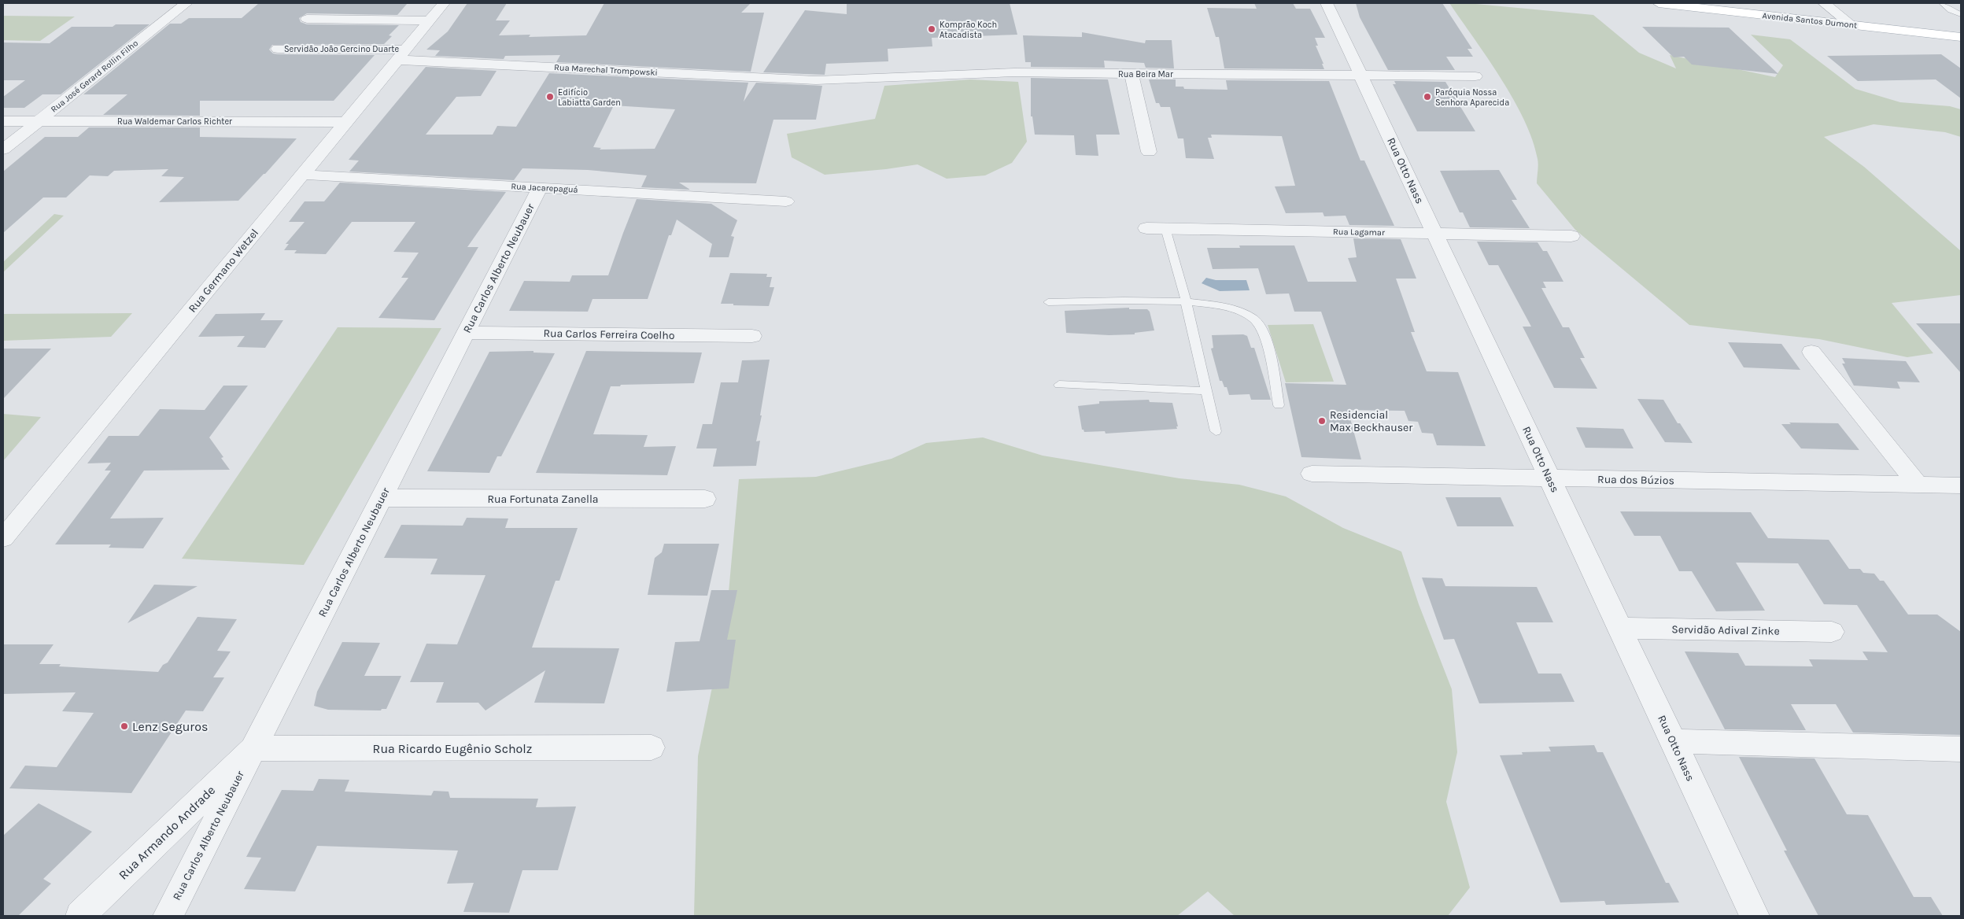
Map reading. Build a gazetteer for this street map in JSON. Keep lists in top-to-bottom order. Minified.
{"streets":{"main road":["Avenida Santos Dumont"],"street":["Servidão João Gercino Duarte","Rua Marechal Trompowski","Rua Beira Mar","Rua José Gerard Rollin Filho","Rua Waldemar Carlos Richter","Rua Otto Nass","Rua Jacarepaguá","Rua Lagamar","Rua Carlos Alberto Neubauer","Rua Germano Wetzel","Rua Carlos Ferreira Coelho","Rua dos Búzios","Rua Fortunata Zanella","Servidão Adival Zinke","Rua Ricardo Eugênio Scholz","Rua Armando Andrade"]},"crossings":[["Servidão João Gercino Duarte","Rua Marechal Trompowski"],["Servidão João Gercino Duarte","Rua Germano Wetzel"],["Rua Marechal Trompowski","Rua Beira Mar"],["Rua Marechal Trompowski","Rua Germano Wetzel"],["Rua Beira Mar","Rua Otto Nass"],["Rua José Gerard Rollin Filho","Rua Waldemar Carlos Richter"],["Rua Waldemar Carlos Richter","Rua Germano Wetzel"],["Rua Otto Nass","Rua Lagamar"],["Rua Otto Nass","Rua dos Búzios"],["Rua Otto Nass","Servidão Adival Zinke"],["Rua Jacarepaguá","Rua Carlos Alberto Neubauer"],["Rua Jacarepaguá","Rua Germano Wetzel"],["Rua Carlos Alberto Neubauer","Rua Carlos Ferreira Coelho"],["Rua Carlos Alberto Neubauer","Rua Fortunata Zanella"],["Rua Carlos Alberto Neubauer","Rua Ricardo Eugênio Scholz"],["Rua Carlos Alberto Neubauer","Rua Armando Andrade"],["Rua Ricardo Eugênio Scholz","Rua Armando Andrade"]],"places":["Komprão Koch Atacadista","Edifício Labiatta Garden","Paróquia Nossa Senhora Aparecida","Residencial Max Beckhauser","Lenz Seguros"]}
